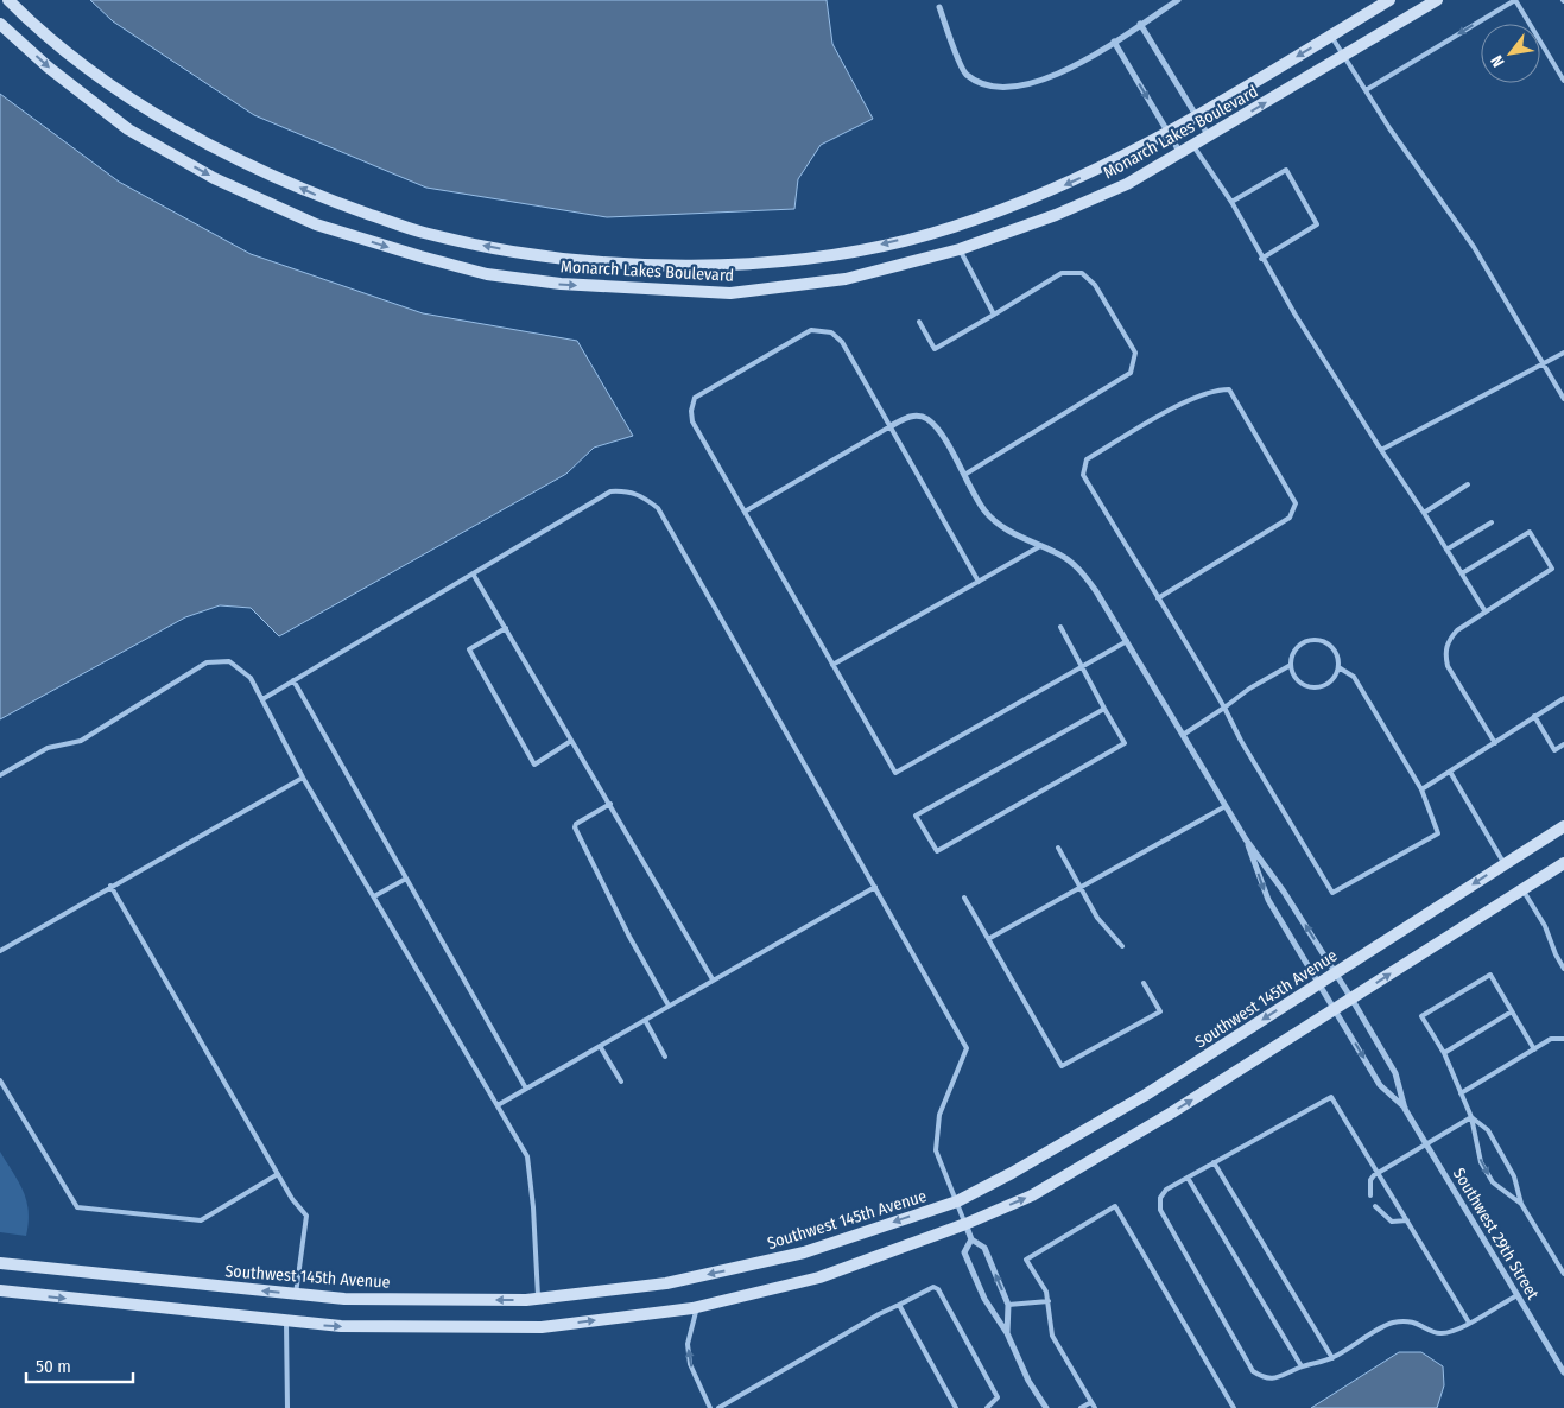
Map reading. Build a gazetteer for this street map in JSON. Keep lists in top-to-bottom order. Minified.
{"streets":{"street":["Monarch Lakes Boulevard","Southwest 145th Avenue","Southwest 29th Street"]},"crossings":[["Southwest 145th Avenue","Southwest 29th Street"]],"scale_bar":"50 m","north":"bottom left"}
